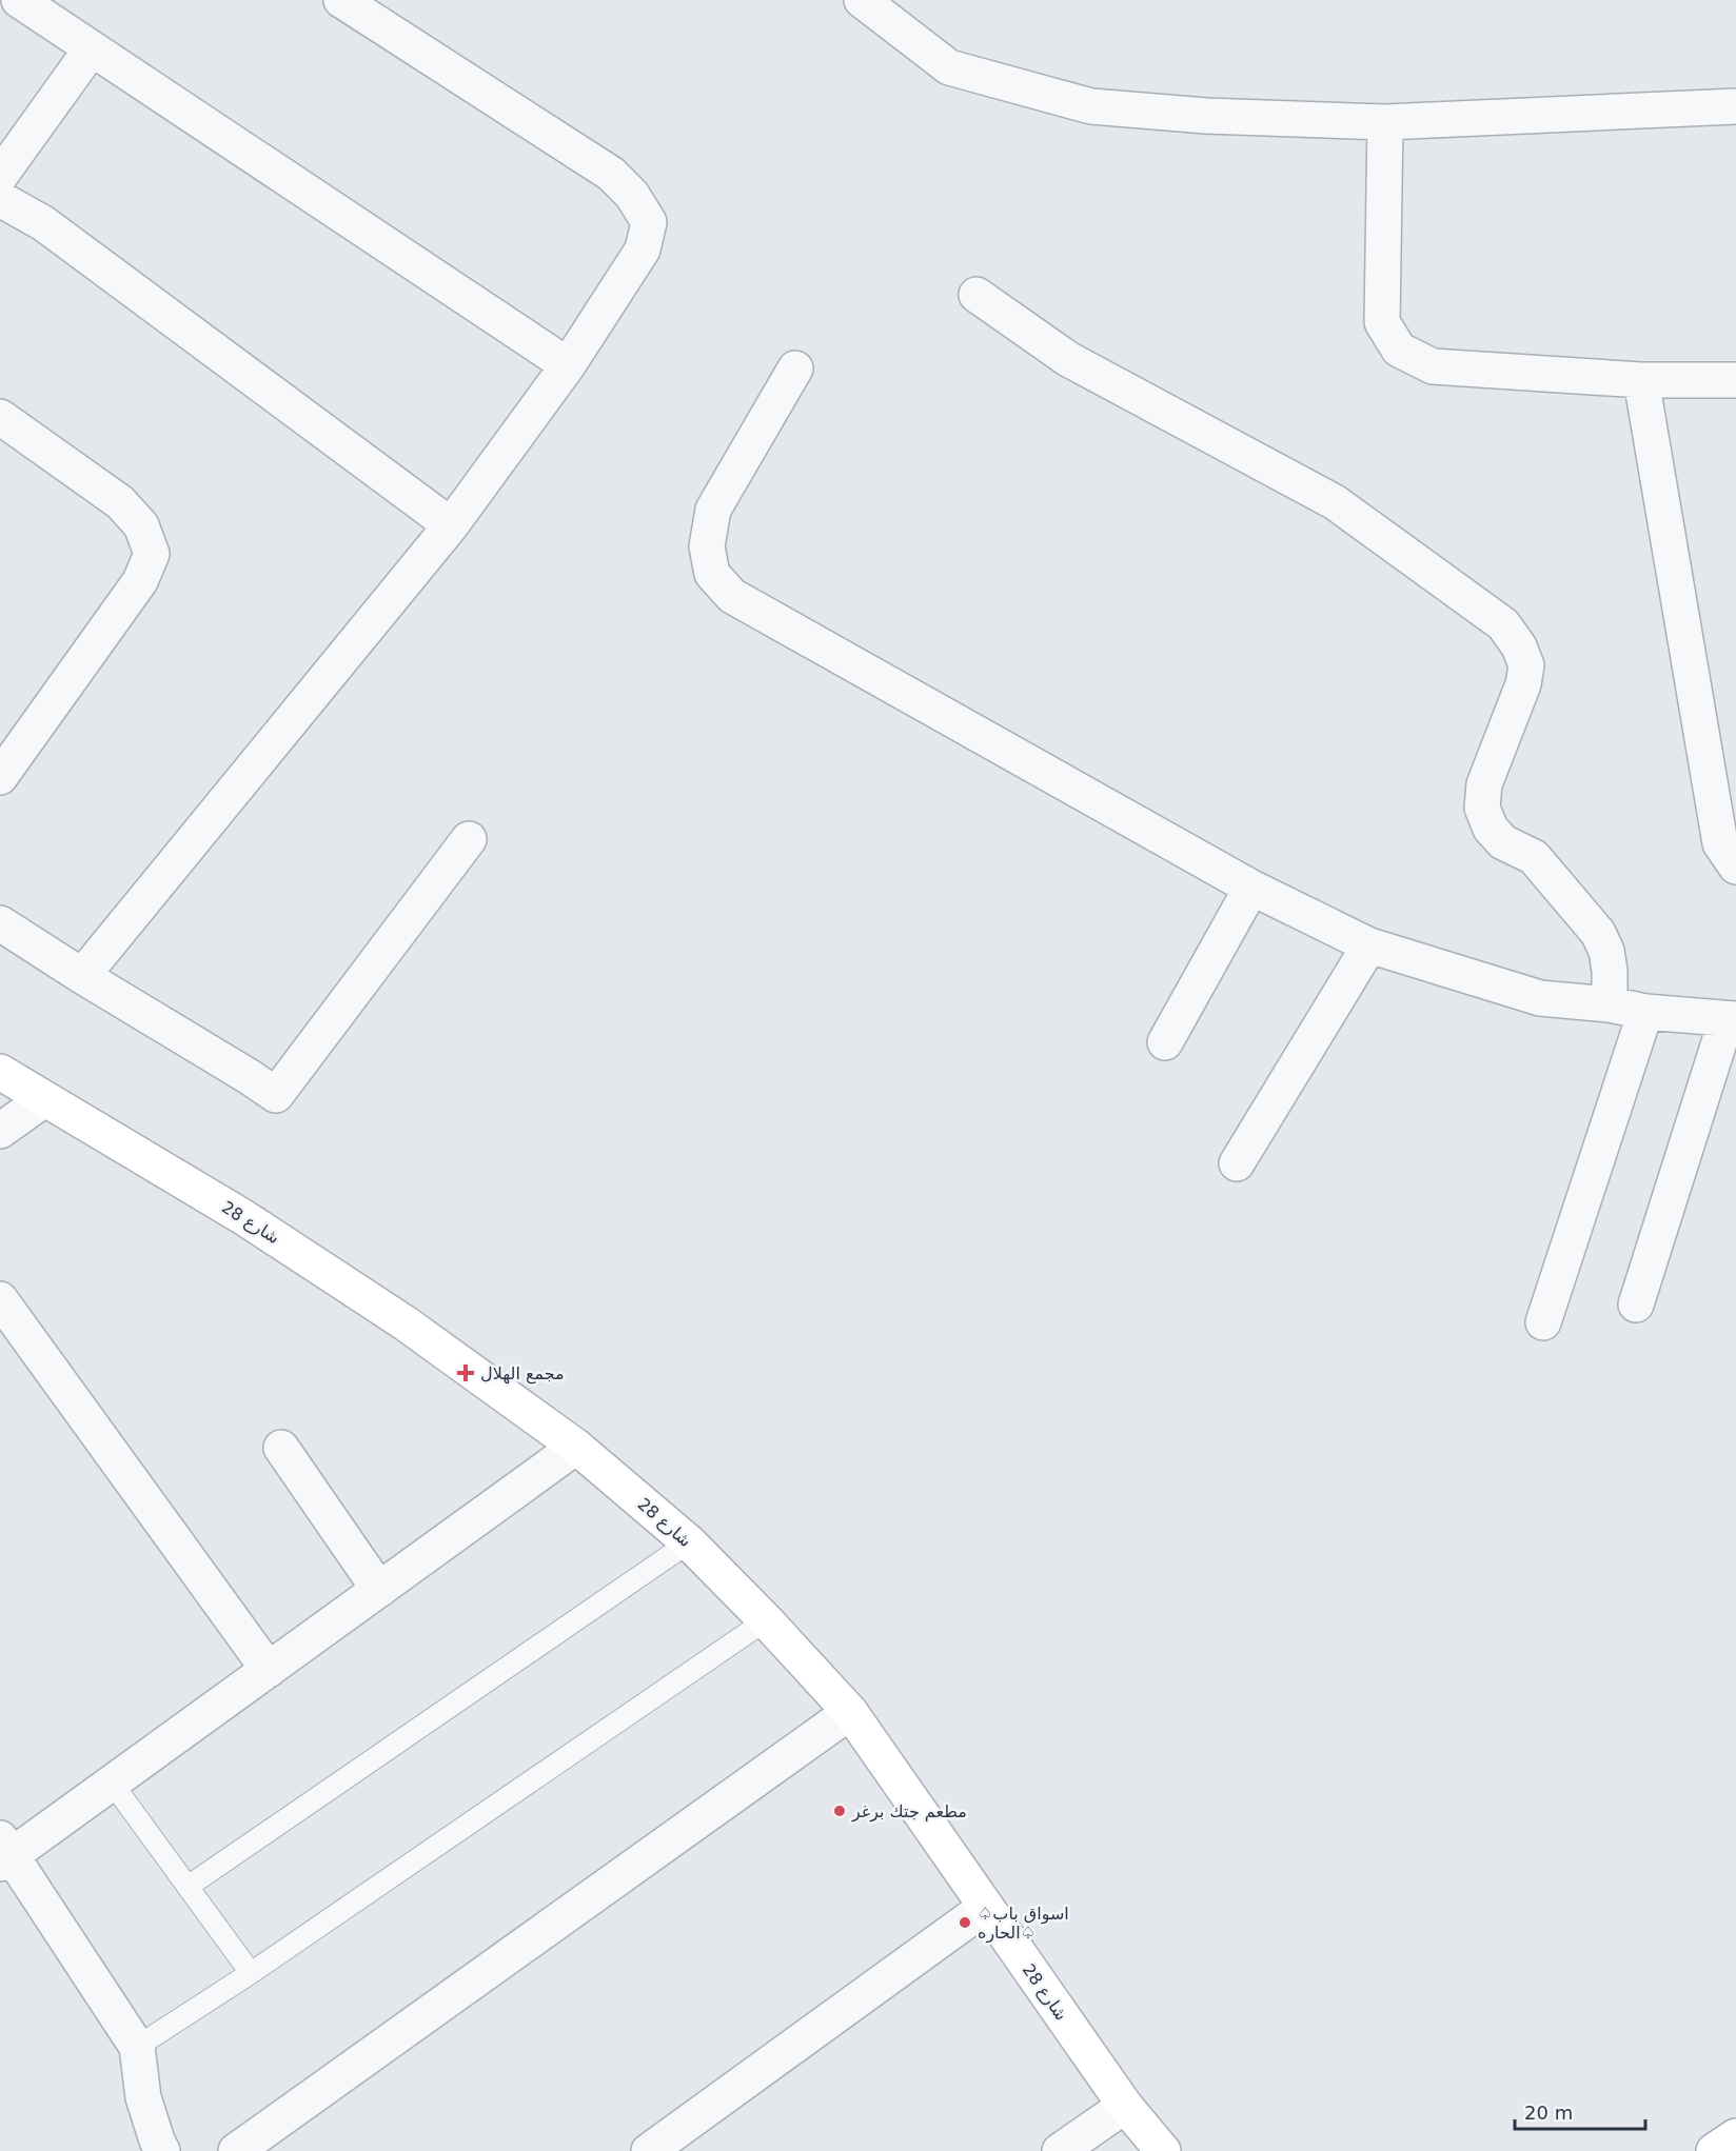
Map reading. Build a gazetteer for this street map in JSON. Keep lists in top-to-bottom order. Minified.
{"streets":{"street":["شارع 28"]},"places":{"health":["مجمع الهلال"],"other":["مطعم جتك برغر","♤اسواق باب الحاره♤"]},"scale_bar":"20 m"}
